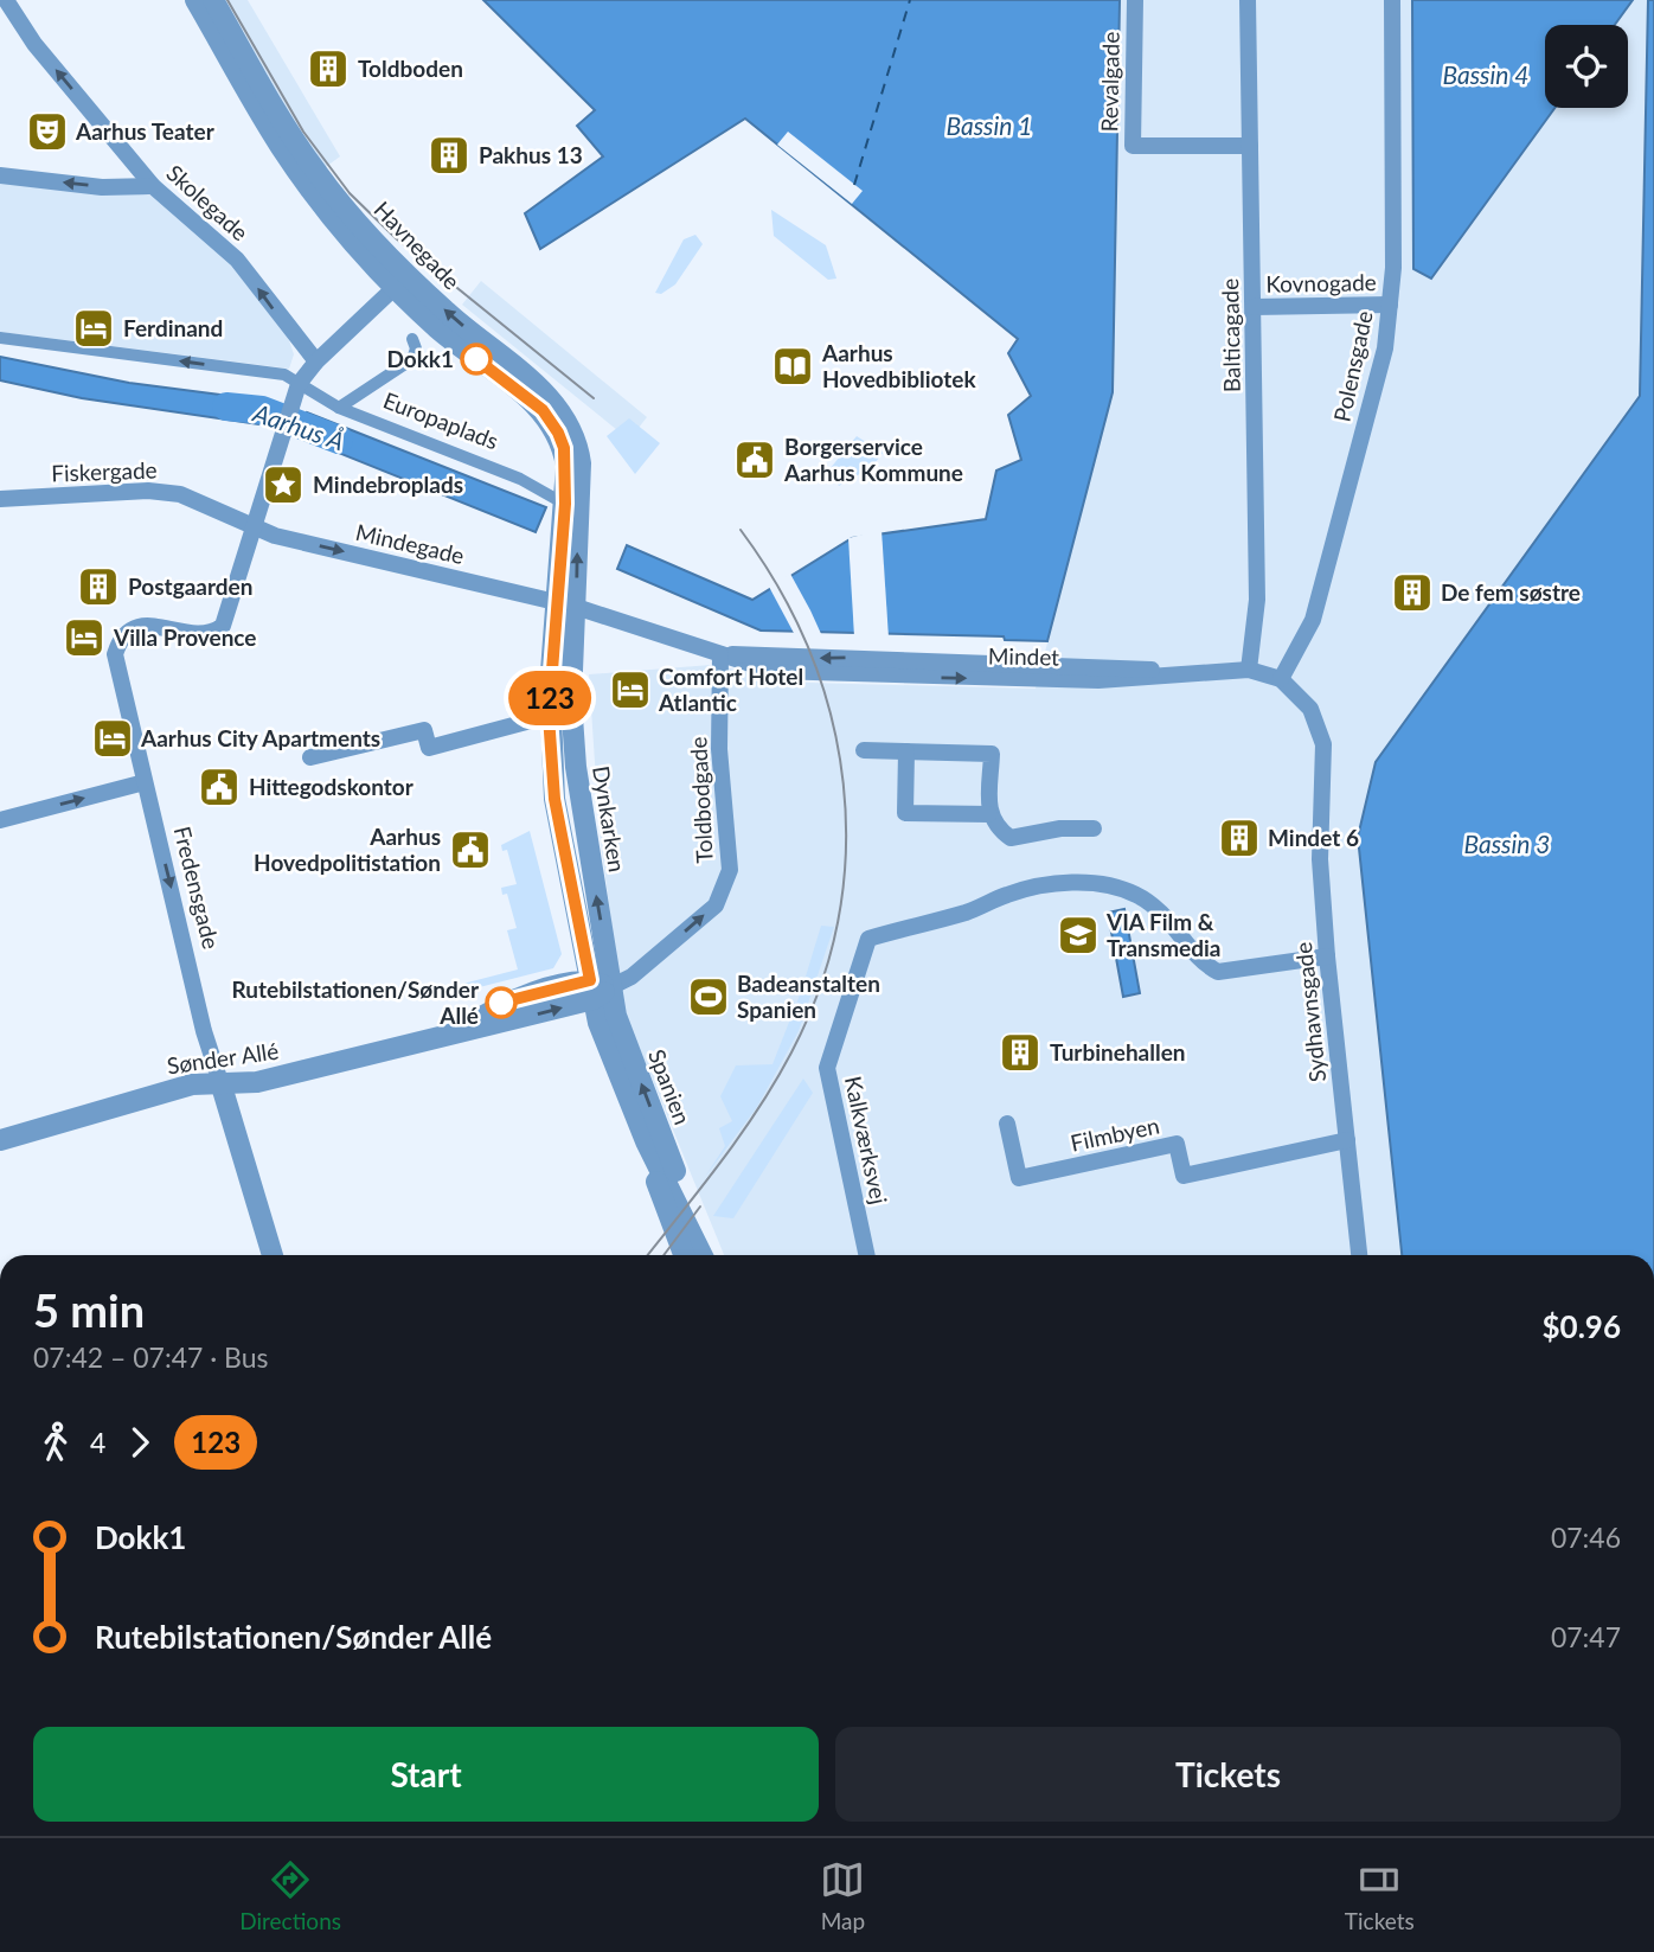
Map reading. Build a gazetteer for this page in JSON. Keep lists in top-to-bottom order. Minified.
{"streets":{"street":["Revalgade","Skolegade","Havnegade","Kovnogade","Balticagade","Polensgade","Europaplads","Fiskergade","Mindegade","Mindet","Toldbodgade","Dynkarken","Fredensgade","Sydhavnsgade","Sønder Allé","Spanien","Filmbyen","Kalkværksvej"]},"crossings":[["Revalgade","Balticagade"],["Havnegade","Europaplads"],["Kovnogade","Balticagade"],["Kovnogade","Polensgade"],["Balticagade","Mindet"],["Polensgade","Mindet"],["Fiskergade","Mindegade"],["Fiskergade","Fredensgade"],["Mindegade","Dynkarken"],["Mindegade","Fredensgade"],["Mindet","Toldbodgade"],["Mindet","Sydhavnsgade"],["Toldbodgade","Dynkarken"],["Toldbodgade","Sønder Allé"],["Toldbodgade","Spanien"],["Dynkarken","Sønder Allé"],["Dynkarken","Spanien"],["Fredensgade","Sønder Allé"],["Sydhavnsgade","Filmbyen"],["Sydhavnsgade","Kalkværksvej"],["Sønder Allé","Spanien"]],"one_way":["Skolegade","Europaplads","Mindegade","Toldbodgade","Fredensgade"],"water":["Bassin 4","Bassin 1","Aarhus Å","Bassin 3"],"places":{"building":["Toldboden","Pakhus 13","Postgaarden","De fem søstre","Mindet 6","Turbinehallen"],"theatre":["Aarhus Teater"],"hotel":["Ferdinand","Villa Provence","Comfort Hotel Atlantic","Aarhus City Apartments"],"other":["Dokk1","Rutebilstationen/Sønder Allé"],"library":["Aarhus Hovedbibliotek"],"public building":["Borgerservice Aarhus Kommune","Hittegodskontor","Aarhus Hovedpolitistation"],"place":["Mindebroplads"],"school or university":["VIA Film & Transmedia"],"sports":["Badeanstalten Spanien"]},"lines":["bus line 123"],"page":{"on_map":"123","heading":["5 min","07:42 – 07:47 · Bus","$0.96"],"legs":["4","123"],"list":[{"name":"Dokk1","value":"07:46"},{"name":"Rutebilstationen/Sønder Allé","value":"07:47"}],"buttons":["Start","Tickets"],"tabs":["Directions","Map","Tickets"]}}
